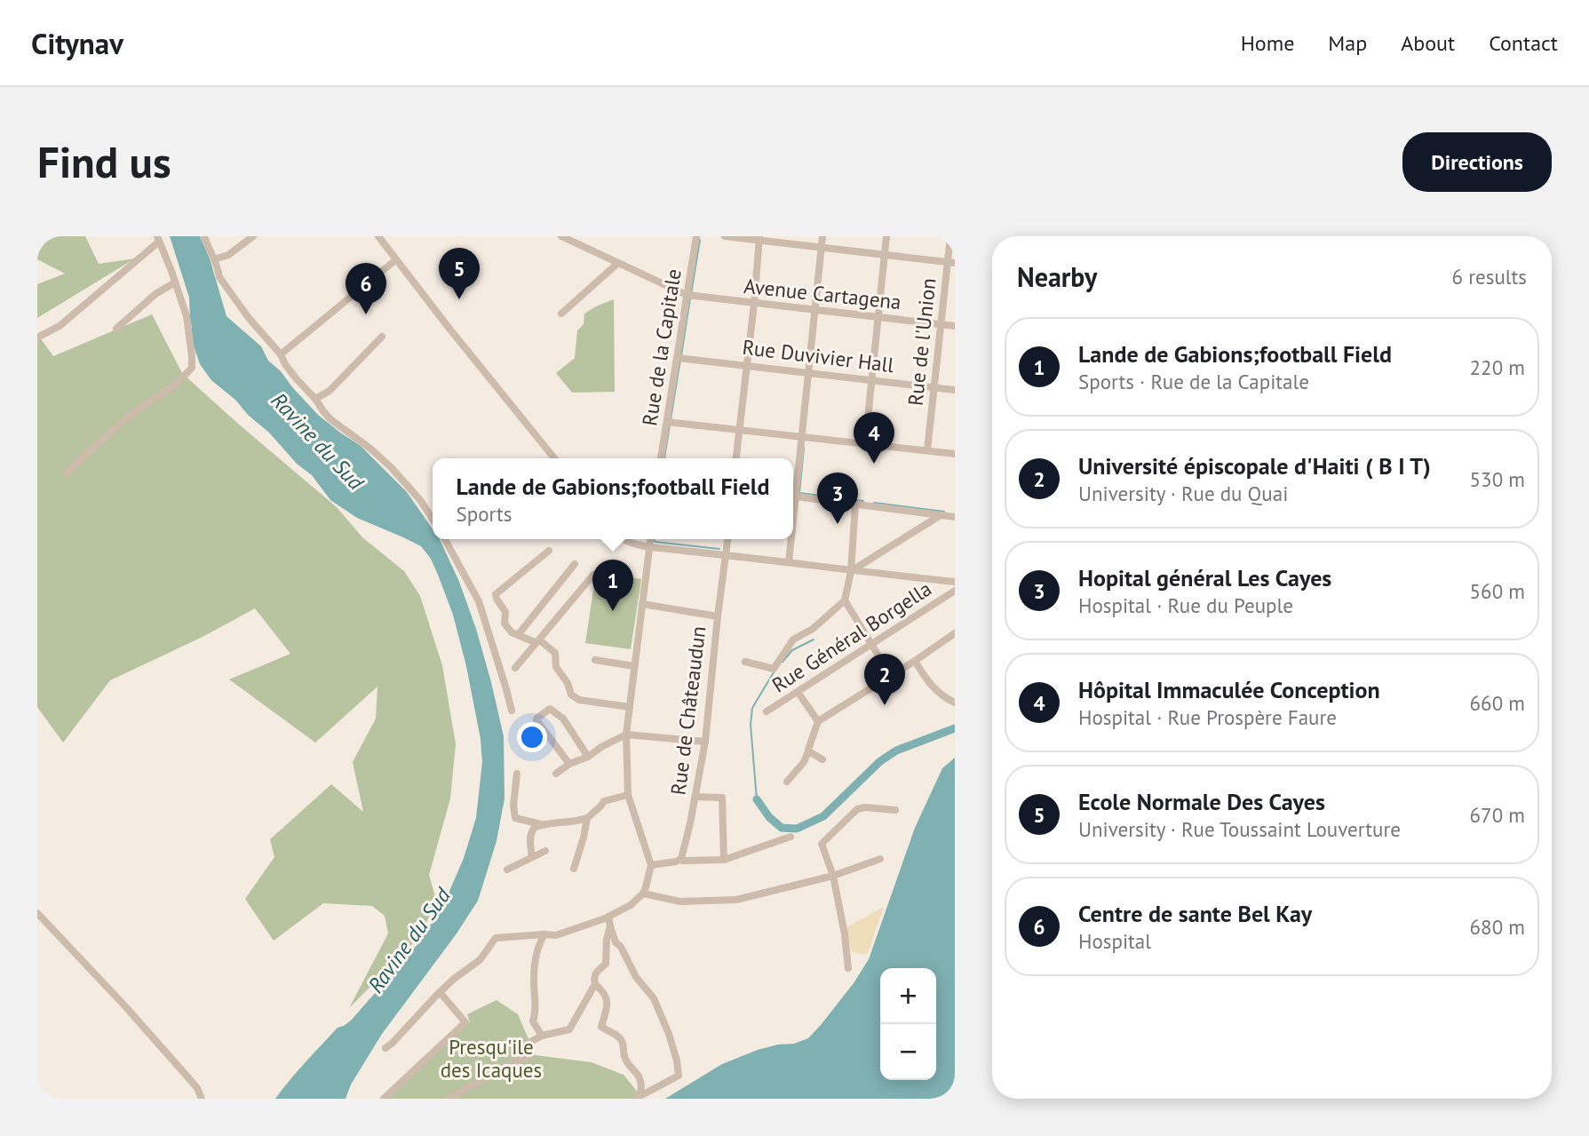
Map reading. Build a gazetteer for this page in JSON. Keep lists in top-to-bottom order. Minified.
{"streets":{"street":["Avenue Cartagena","Rue de l'Union","Rue de la Capitale","Rue Duvivier Hall","Rue Général Borgella","Rue de Châteaudun"]},"crossings":[["Avenue Cartagena","Rue de l'Union"],["Avenue Cartagena","Rue de la Capitale"],["Rue de l'Union","Rue Duvivier Hall"],["Rue de la Capitale","Rue Duvivier Hall"]],"water":["Ravine du Sud"],"parks":["Presqu'ile des Icaques"],"page":{"header":"Citynav","nav":["Home","Map","About","Contact"],"buttons":"Directions","title":"Find us","heading":["Nearby","6 results"],"pins":["5","6","4","3","1","2"],"list":[{"mark":"1","name":"Lande de Gabions;football Field","note":"Sports · Rue de la Capitale","value":"220 m"},{"mark":"2","name":"Université épiscopale d'Haiti ( B I T)","note":"University · Rue du Quai","value":"530 m"},{"mark":"3","name":"Hopital général Les Cayes","note":"Hospital · Rue du Peuple","value":"560 m"},{"mark":"4","name":"Hôpital Immaculée Conception","note":"Hospital · Rue Prospère Faure","value":"660 m"},{"mark":"5","name":"Ecole Normale Des Cayes","note":"University · Rue Toussaint Louverture","value":"670 m"},{"mark":"6","name":"Centre de sante Bel Kay","note":"Hospital","value":"680 m"}],"popup":["Lande de Gabions;football Field","Sports"],"map_buttons":["+","−"]}}
